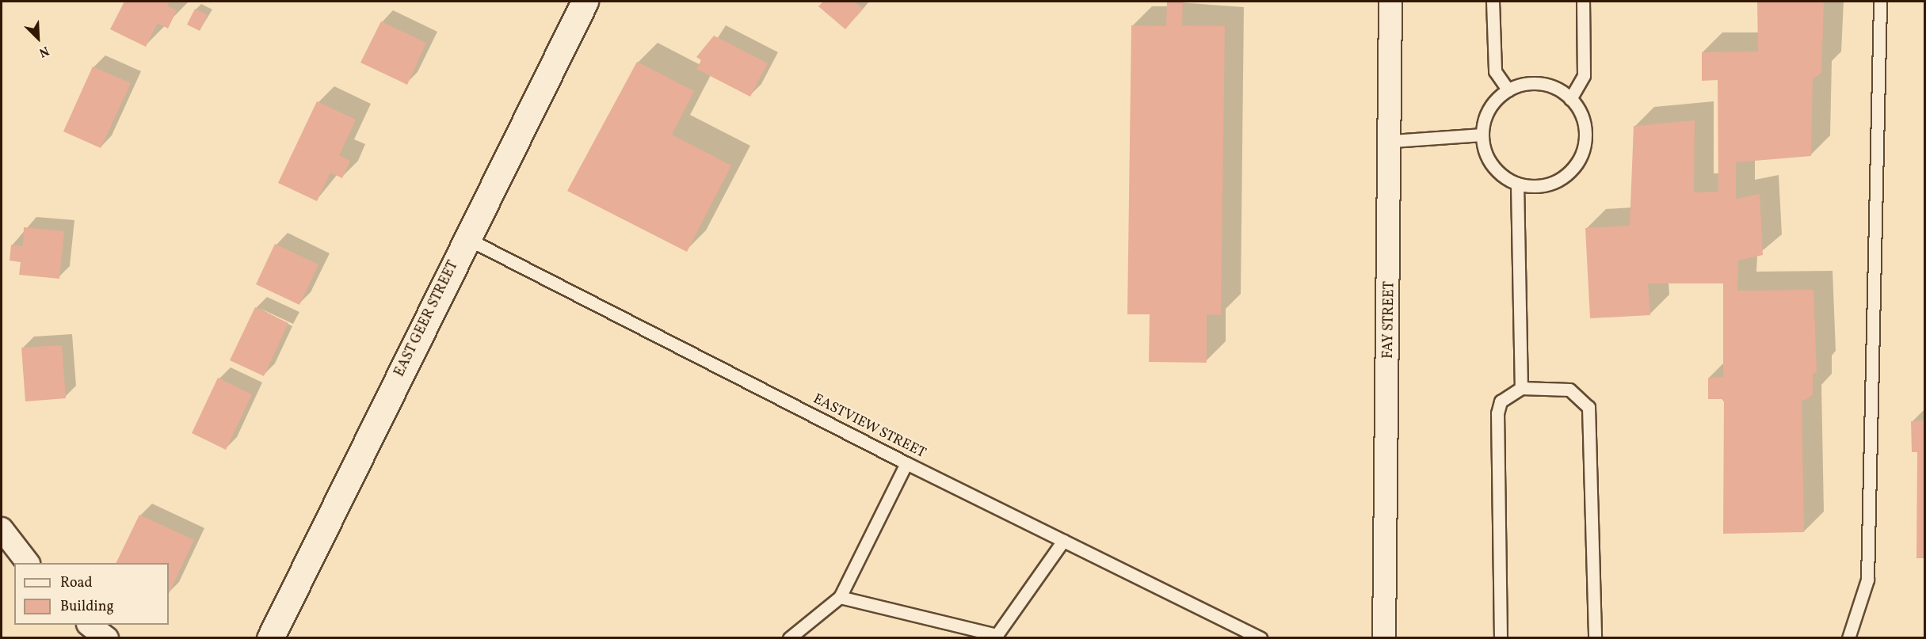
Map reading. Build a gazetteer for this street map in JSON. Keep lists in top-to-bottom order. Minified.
{"streets":{"main road":["EAST GEER STREET"],"street":["FAY STREET"],"lane":["EASTVIEW STREET"]},"crossings":[["EAST GEER STREET","EASTVIEW STREET"]],"legend":["Road","Building"],"north":"bottom right"}
